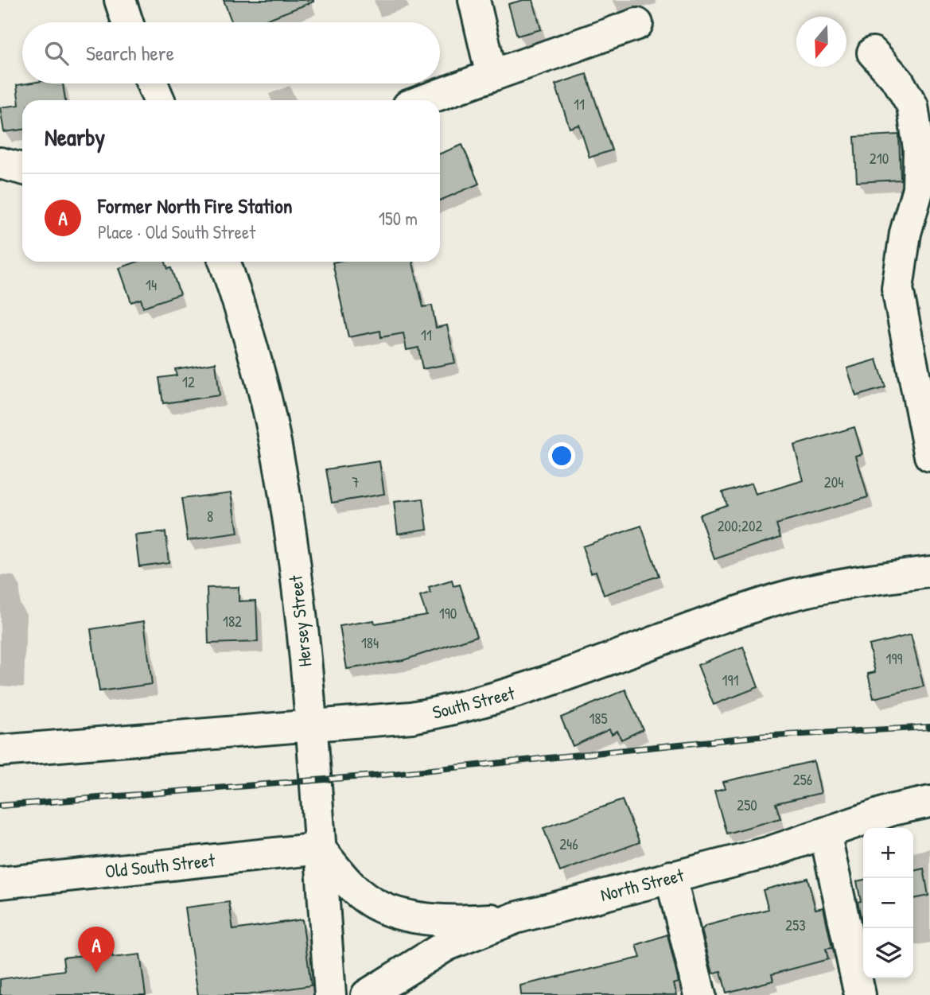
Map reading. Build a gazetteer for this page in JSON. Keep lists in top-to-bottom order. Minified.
{"streets":{"street":["Hersey Street","South Street","Old South Street","North Street"]},"crossings":[["Hersey Street","South Street"],["Hersey Street","Old South Street"]],"house_numbers":["11","210","14","11","12","7","204","8","200;202","190","182","184","199","191","185","256","250","246","253"],"north":"bottom","page":{"search":"Search here","heading":"Nearby","list":[{"mark":"A","name":"Former North Fire Station","note":"Place · Old South Street","value":"150 m"}],"map_buttons":["+","−"],"pins":"A"}}
